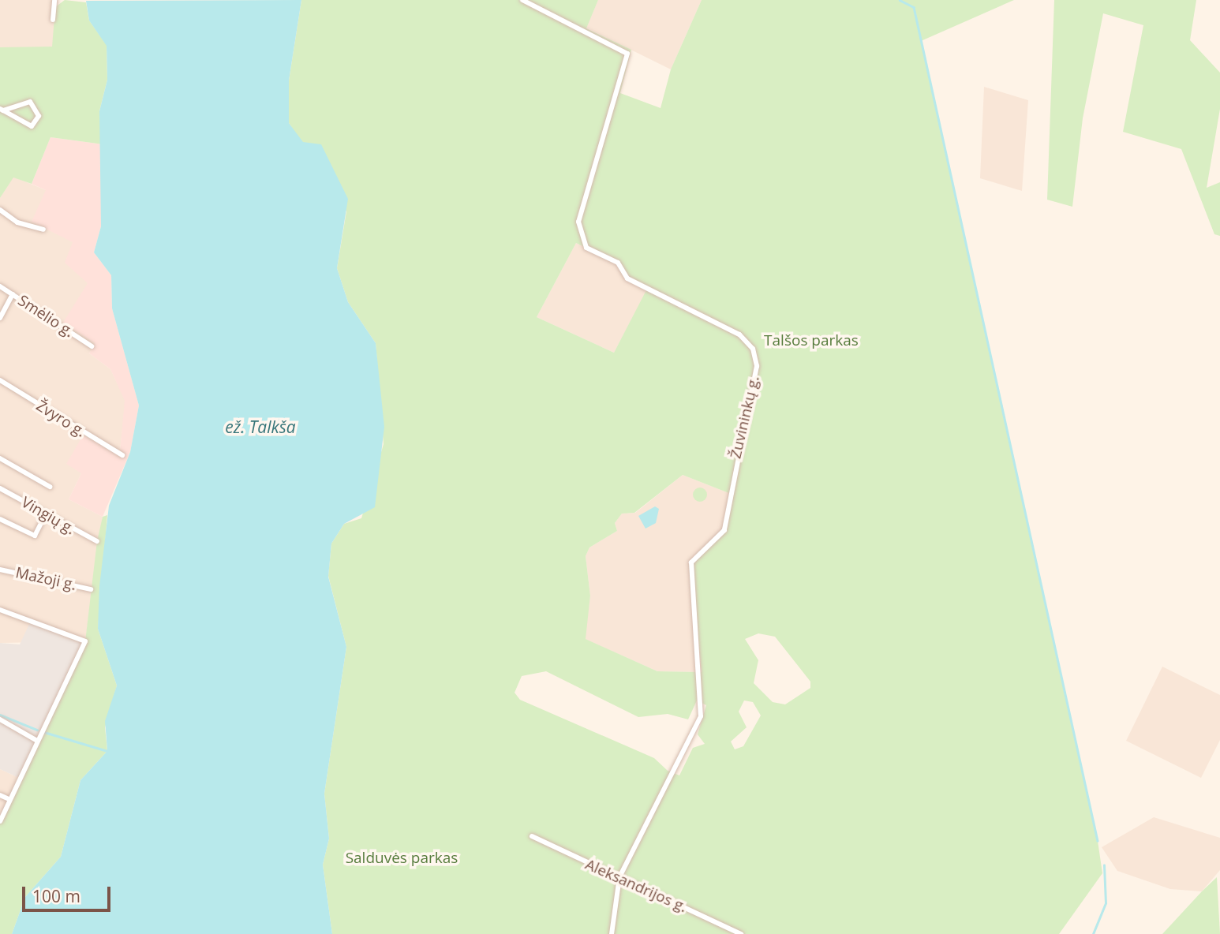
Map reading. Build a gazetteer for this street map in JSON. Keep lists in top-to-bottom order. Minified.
{"streets":{"street":["Smėlio g.","Žuvininkų g.","Žvyro g.","Vingių g.","Mažoji g.","Aleksandrijos g."]},"crossings":[["Žuvininkų g.","Aleksandrijos g."]],"water":["ež. Talkša"],"parks":["Talšos parkas","Salduvės parkas"],"scale_bar":"100 m"}
